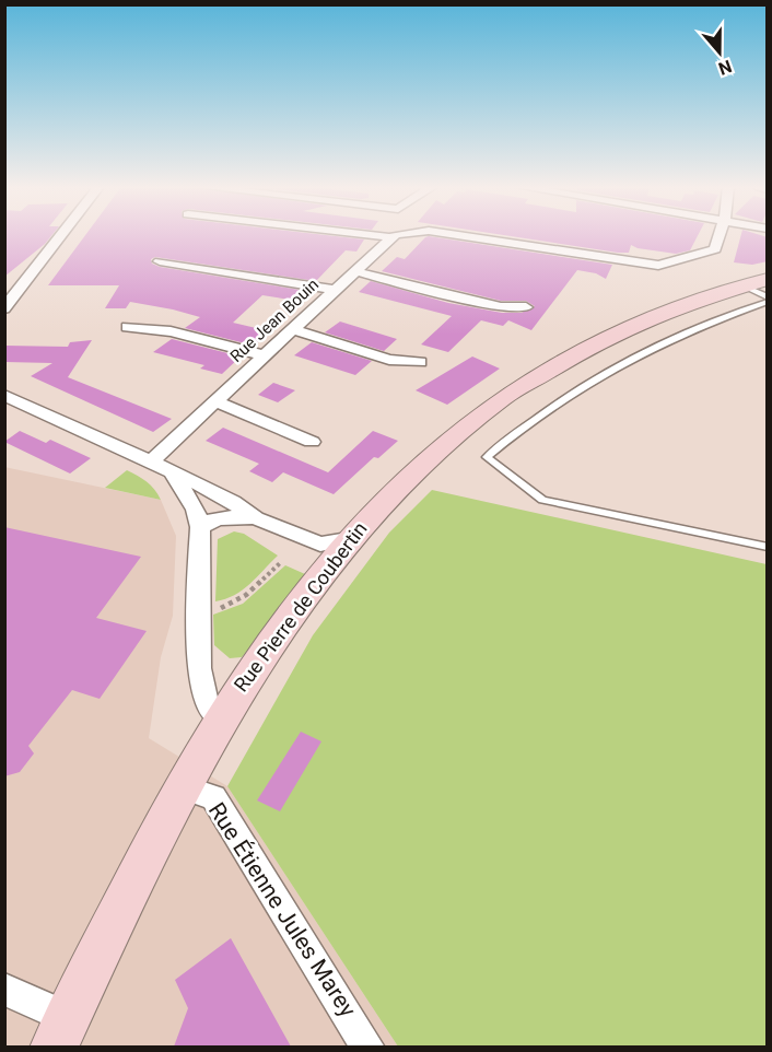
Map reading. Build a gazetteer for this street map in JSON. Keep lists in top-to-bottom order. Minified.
{"streets":{"main road":["Rue Pierre de Coubertin"],"street":["Rue Jean Bouin","Rue Étienne Jules Marey"]},"crossings":[["Rue Pierre de Coubertin","Rue Étienne Jules Marey"]],"north":"bottom"}
